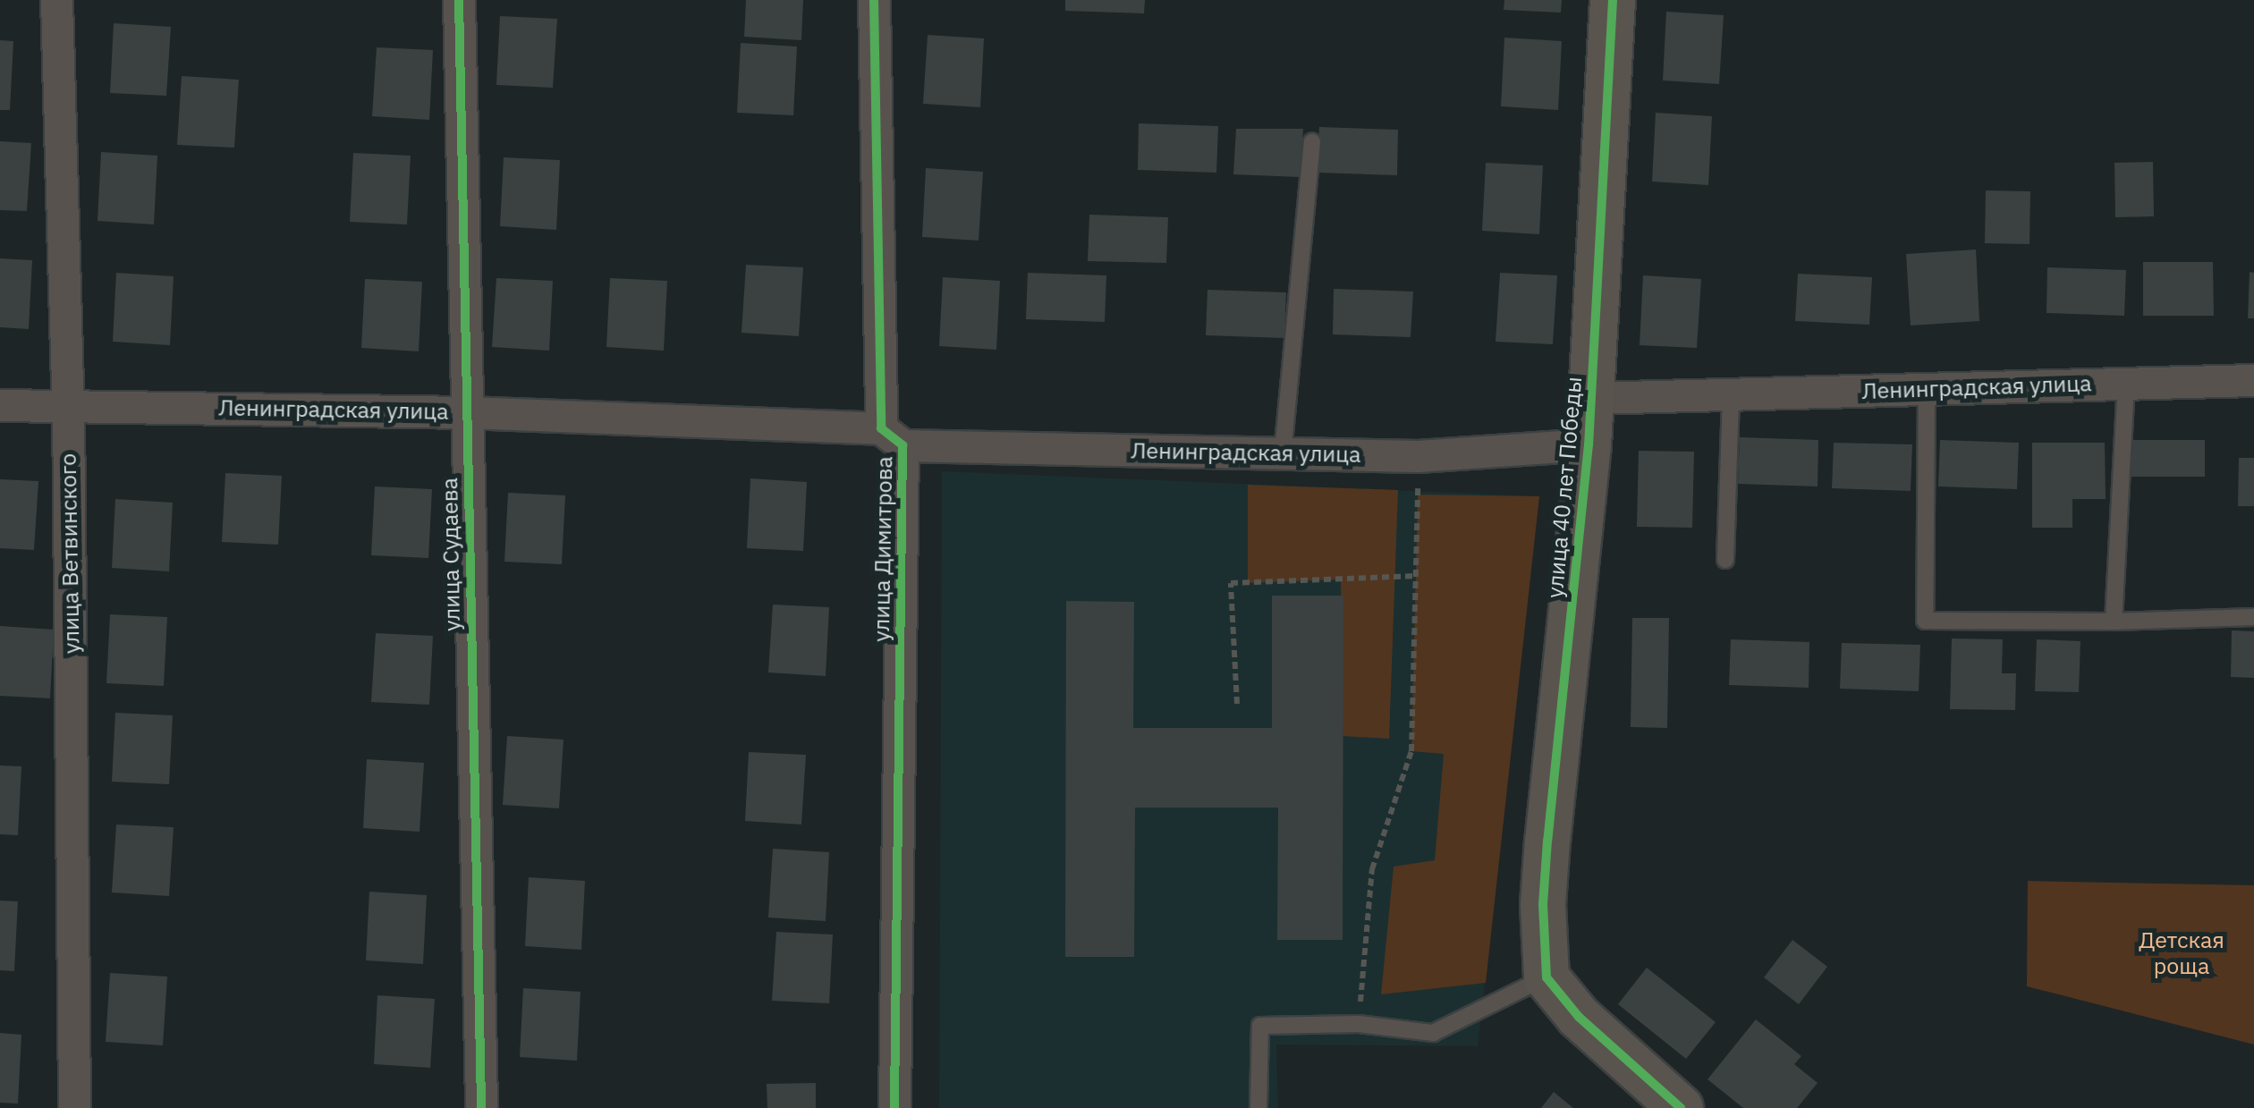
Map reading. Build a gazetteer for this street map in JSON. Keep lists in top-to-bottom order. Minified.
{"streets":{"street":["Ленинградская улица","улица 40 лет Победы","улица Димитрова","улица Ветвинского","улица Судаева"]},"crossings":[["Ленинградская улица","улица 40 лет Победы"],["Ленинградская улица","улица Димитрова"],["Ленинградская улица","улица Ветвинского"],["Ленинградская улица","улица Судаева"]],"parks":["Детская роща"]}
